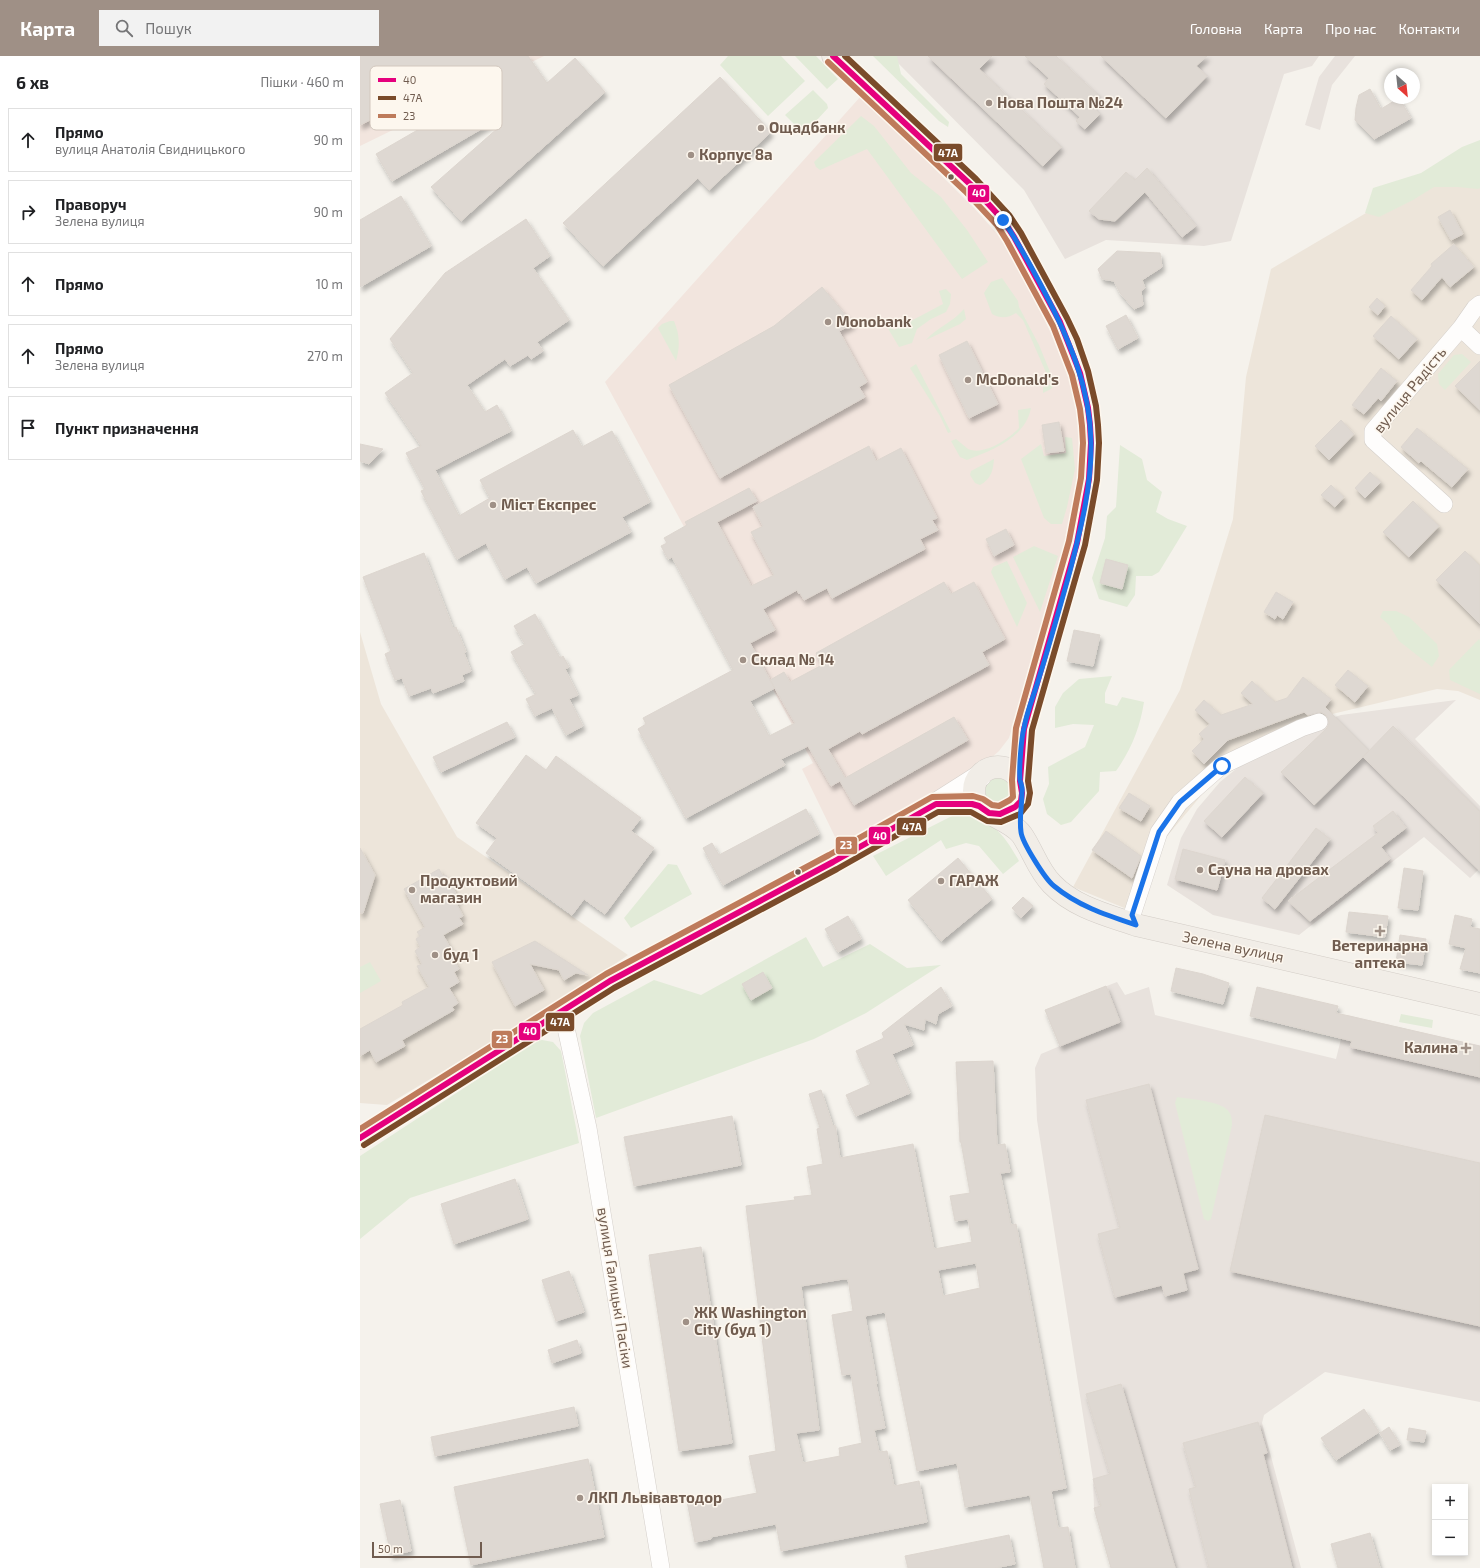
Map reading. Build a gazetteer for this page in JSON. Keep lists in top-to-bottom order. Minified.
{"streets":{"main road":["Зелена вулиця"],"street":["вулиця Радість","вулиця Галицькі Пасіки"]},"places":{"other":["Нова Пошта №24","Ощадбанк","Корпус 8а","Monobank","McDonald's","Міст Експрес","Склад № 14","Сауна на дровах","ГАРАЖ","Продуктовий магазин","буд 1","ЖК Washington City (буд 1)","ЛКП Львівавтодор"],"health":["Ветеринарна аптека","Калина"]},"lines":["transit line 40","transit line 47А","transit line 23"],"legend":["40","47А","23"],"scale_bar":"50 m","north":"bottom right","page":{"header":"Карта","search":"Пошук","nav":["Головна","Карта","Про нас","Контакти"],"heading":["6 хв","Пішки · 460 m"],"list":[["Прямо","вулиця Анатолія Свидницького","90 m"],["Праворуч","Зелена вулиця","90 m"],["Прямо","10 m"],["Прямо","Зелена вулиця","270 m"],"Пункт призначення"],"map_buttons":["+","−"],"scale":"50 m"}}
